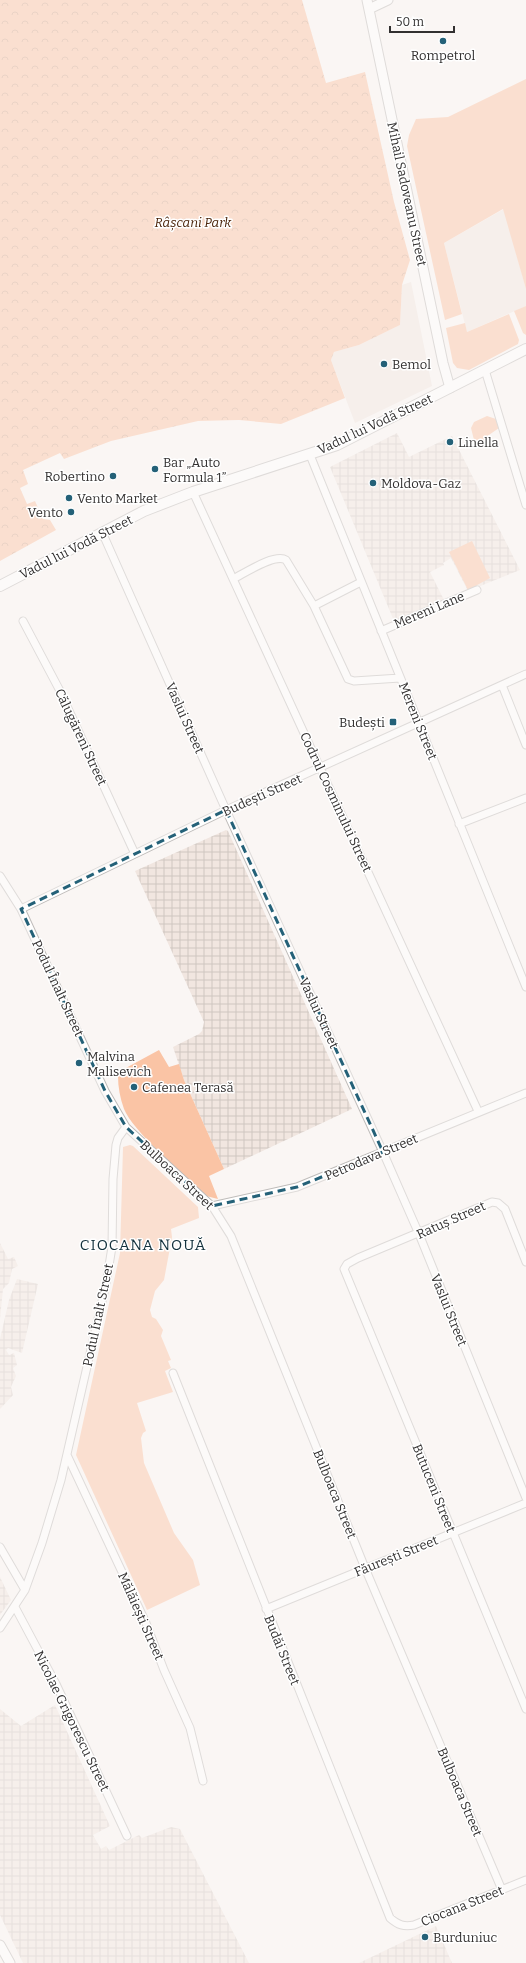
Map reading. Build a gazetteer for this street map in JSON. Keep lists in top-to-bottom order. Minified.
{"streets":{"main road":["Mihail Sadoveanu Street","Vadul lui Vodă Street"],"street":["Mereni Lane","Vaslui Street","Mereni Street","Călugăreni Street","Budești Street","Codrul Cosminului Street","Podul Înalt Street","Petrodava Street","Bulboaca Street","Ratuș Street","Butuceni Street","Făurești Street","Mălăiești Street","Budăi Street","Nicolae Grigorescu Street","Ciocana Street"]},"crossings":[["Mihail Sadoveanu Street","Vadul lui Vodă Street"],["Vadul lui Vodă Street","Vaslui Street"],["Vadul lui Vodă Street","Mereni Street"],["Vadul lui Vodă Street","Codrul Cosminului Street"],["Mereni Lane","Mereni Street"],["Vaslui Street","Budești Street"],["Vaslui Street","Petrodava Street"],["Vaslui Street","Ratuș Street"],["Mereni Street","Budești Street"],["Călugăreni Street","Budești Street"],["Budești Street","Codrul Cosminului Street"],["Budești Street","Podul Înalt Street"],["Codrul Cosminului Street","Petrodava Street"],["Podul Înalt Street","Bulboaca Street"],["Podul Înalt Street","Mălăiești Street"],["Podul Înalt Street","Nicolae Grigorescu Street"],["Petrodava Street","Bulboaca Street"],["Bulboaca Street","Făurești Street"],["Bulboaca Street","Ciocana Street"],["Ratuș Street","Butuceni Street"],["Butuceni Street","Făurești Street"],["Făurești Street","Budăi Street"],["Budăi Street","Ciocana Street"]],"districts":["CIOCANA NOUĂ"],"parks":["Râșcani Park"],"places":{"other":["Rompetrol","Bemol","Linella","Bar „Auto Formula 1”","Robertino","Moldova-Gaz","Vento Market","Vento","Malvina Malisevich","Cafenea Terasă","Burduniuc"],"transit":["Budești"]},"scale_bar":"50 m"}
